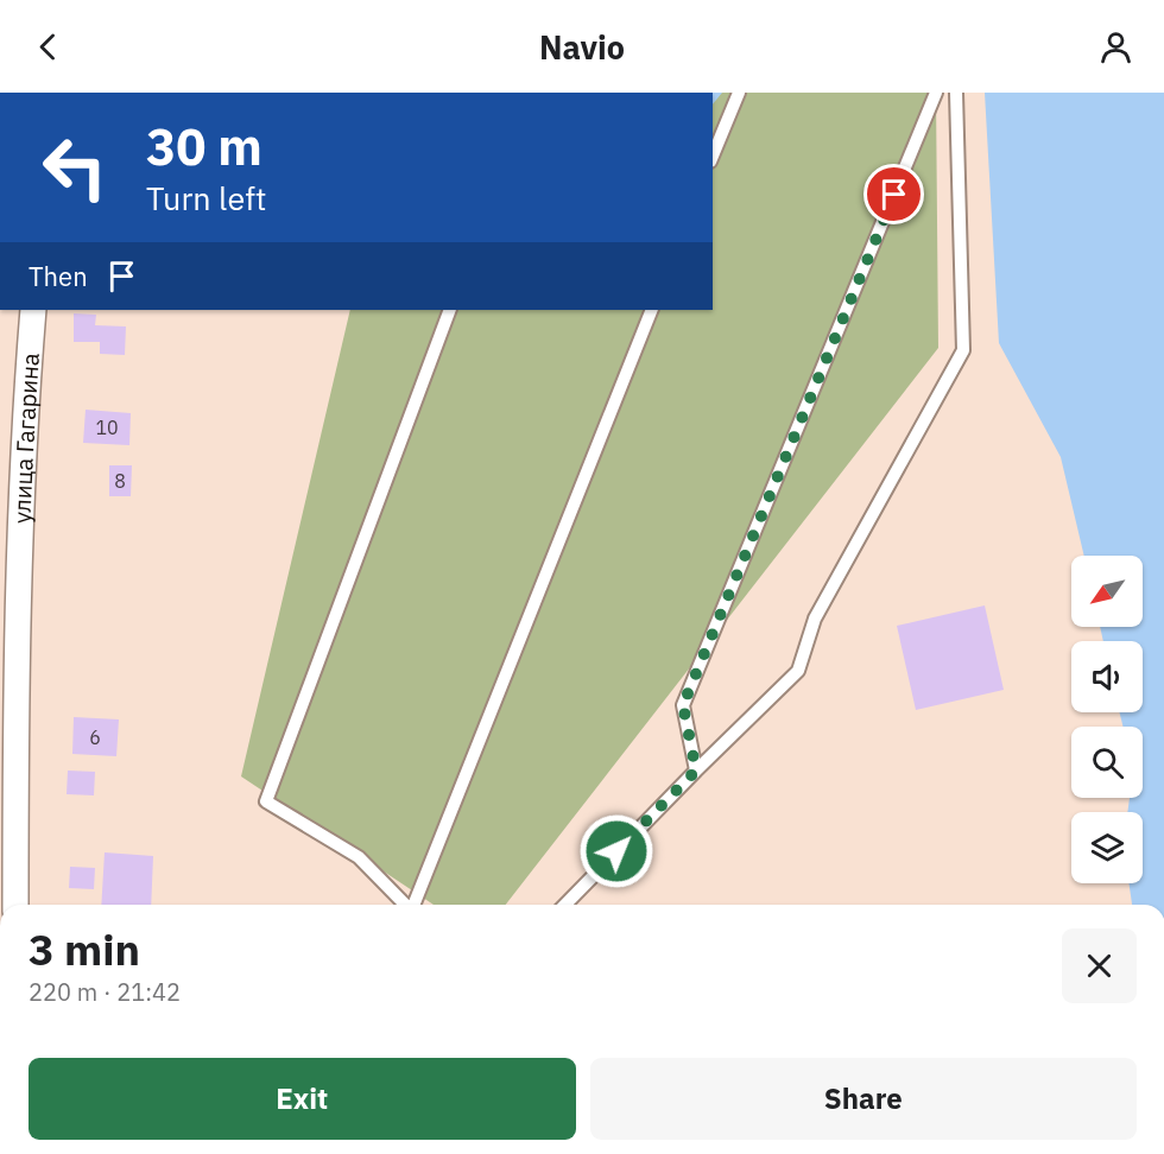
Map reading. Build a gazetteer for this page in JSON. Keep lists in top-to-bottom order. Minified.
{"streets":{"street":["улица Гагарина"]},"house_numbers":["10","8","6"],"north":"bottom left","page":{"header":"Navio","turn":["30 m","Turn left"],"then":"Then","heading":["3 min","220 m · 21:42"],"buttons":["Exit","Share"]}}
